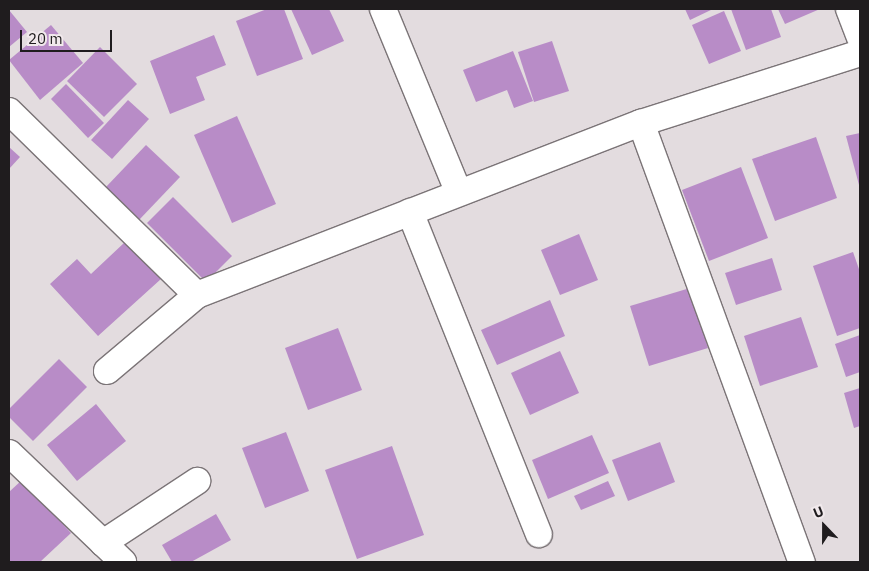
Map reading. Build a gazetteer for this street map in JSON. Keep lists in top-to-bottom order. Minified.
{"scale_bar":"20 m","north":"top"}
